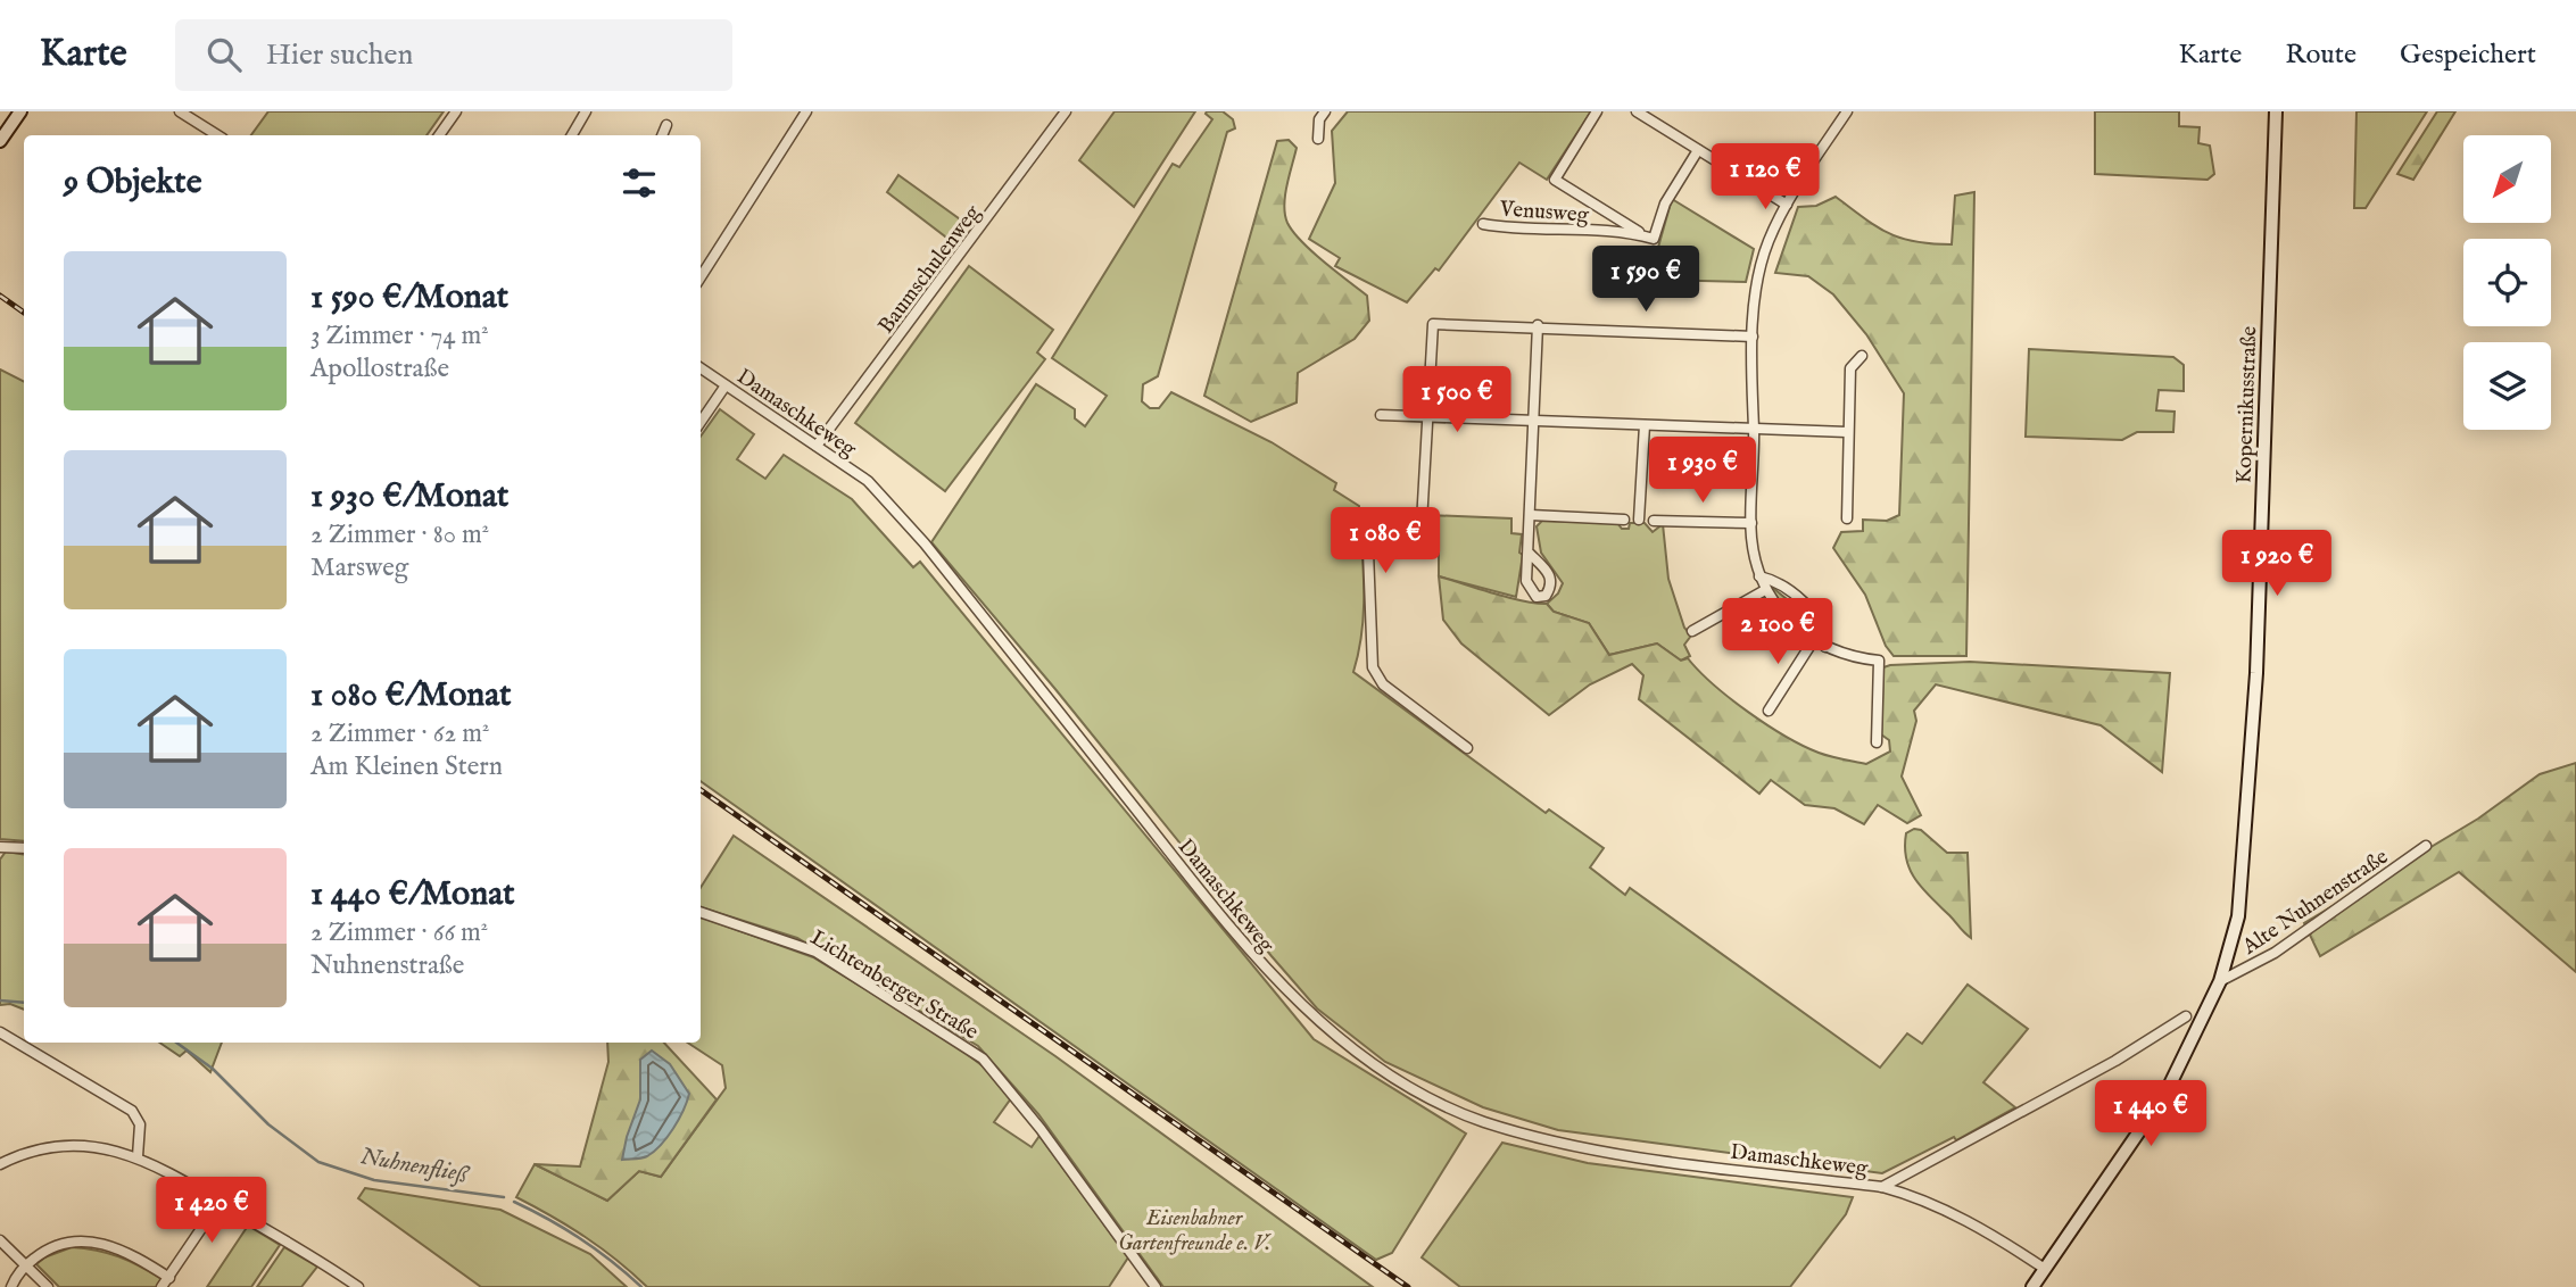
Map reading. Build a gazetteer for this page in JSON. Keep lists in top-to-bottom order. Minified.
{"streets":{"main road":["Kopernikusstraße"],"street":["Venusweg","Baumschulenweg","Damaschkeweg","Alte Nuhnenstraße","Lichtenberger Straße"]},"crossings":[["Baumschulenweg","Damaschkeweg"],["Kopernikusstraße","Damaschkeweg"],["Kopernikusstraße","Alte Nuhnenstraße"]],"water":["Nuhnenfließ"],"parks":["Eisenbahner Gartenfreunde e. V."],"north":"bottom left","page":{"header":"Karte","search":"Hier suchen","nav":["Karte","Route","Gespeichert"],"heading":"9 Objekte","price":["1 120 €","1 590 €","1 500 €","1 930 €","1 080 €","1 920 €","2 100 €","1 440 €","1 420 €"],"list":[{"name":"1 590 €/Monat","note":"3 Zimmer · 74 m² · Apollostraße"},{"name":"1 930 €/Monat","note":"2 Zimmer · 80 m² · Marsweg"},{"name":"1 080 €/Monat","note":"2 Zimmer · 62 m² · Am Kleinen Stern"},{"name":"1 440 €/Monat","note":"2 Zimmer · 66 m² · Nuhnenstraße"}]}}
